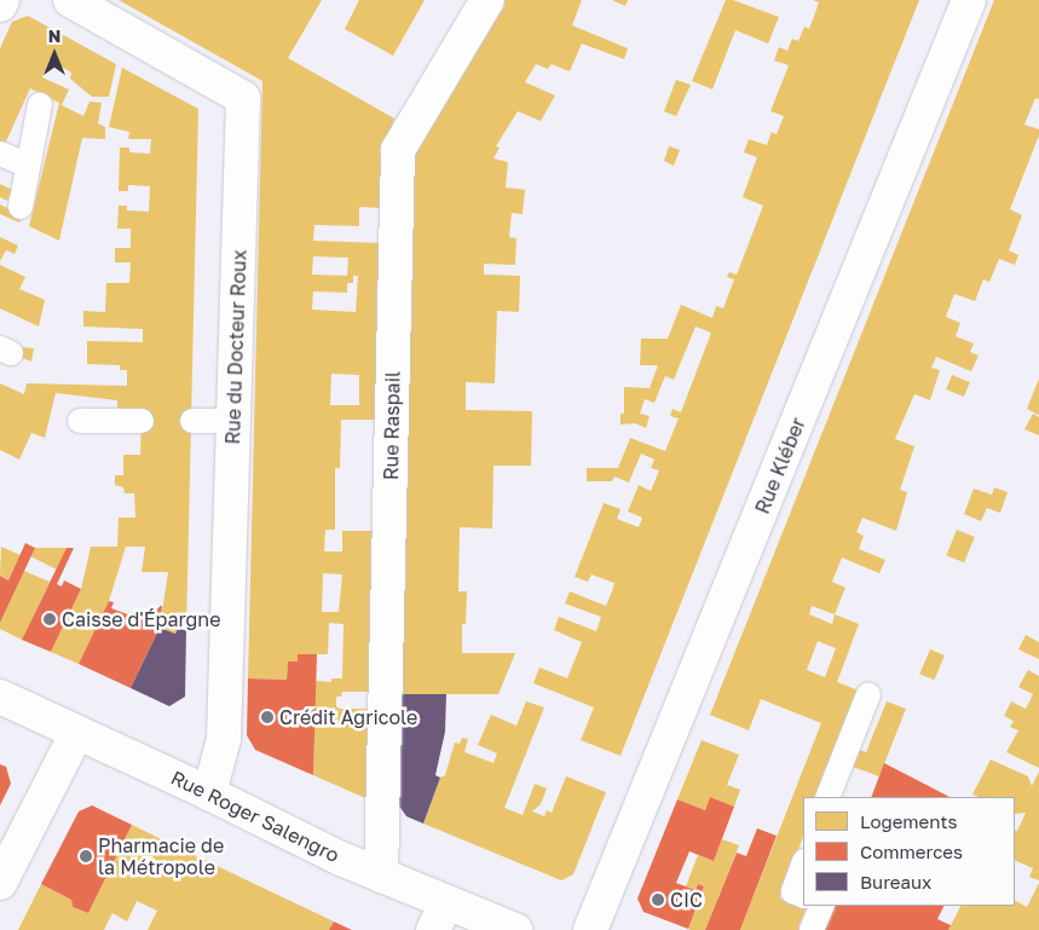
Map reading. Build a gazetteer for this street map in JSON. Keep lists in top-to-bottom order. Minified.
{"streets":{"street":["Rue du Docteur Roux","Rue Raspail","Rue Kléber","Rue Roger Salengro"]},"crossings":[["Rue du Docteur Roux","Rue Roger Salengro"],["Rue Raspail","Rue Roger Salengro"]],"places":["Caisse d'Épargne","Crédit Agricole","Pharmacie de la Métropole","CIC"],"legend":["Logements","Commerces","Bureaux"],"north":"top"}
